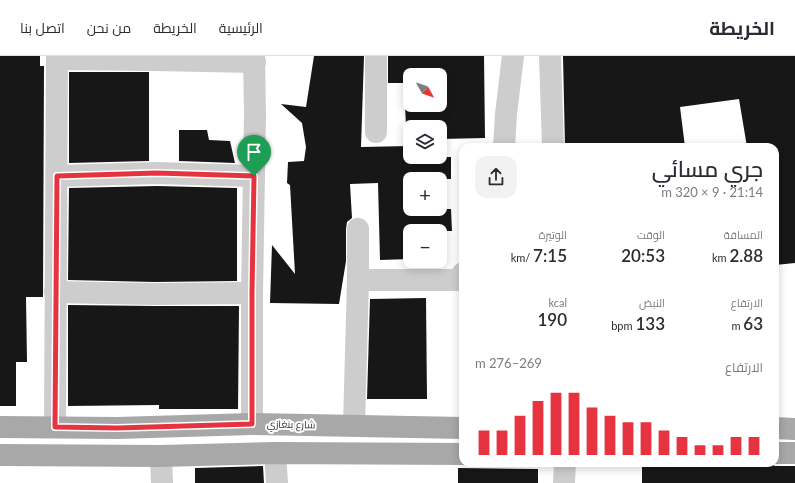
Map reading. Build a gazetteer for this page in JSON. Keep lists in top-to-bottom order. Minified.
{"streets":{"main road":["شارع بنغازي"]},"north":"bottom right","page":{"header":"الخريطة","nav":["الرئيسية","الخريطة","من نحن","اتصل بنا"],"map_buttons":["+","−"],"heading":["جري مسائي","21:14 · 9 × 320 m"],"stats":[["المسافة","2.88 km"],["الوقت","20:53"],["الوتيرة","7:15 /km"],["الارتفاع","63 m"],["النبض","133 bpm"],["kcal","190"]],"chart":["الارتفاع","269–276 m"]}}
